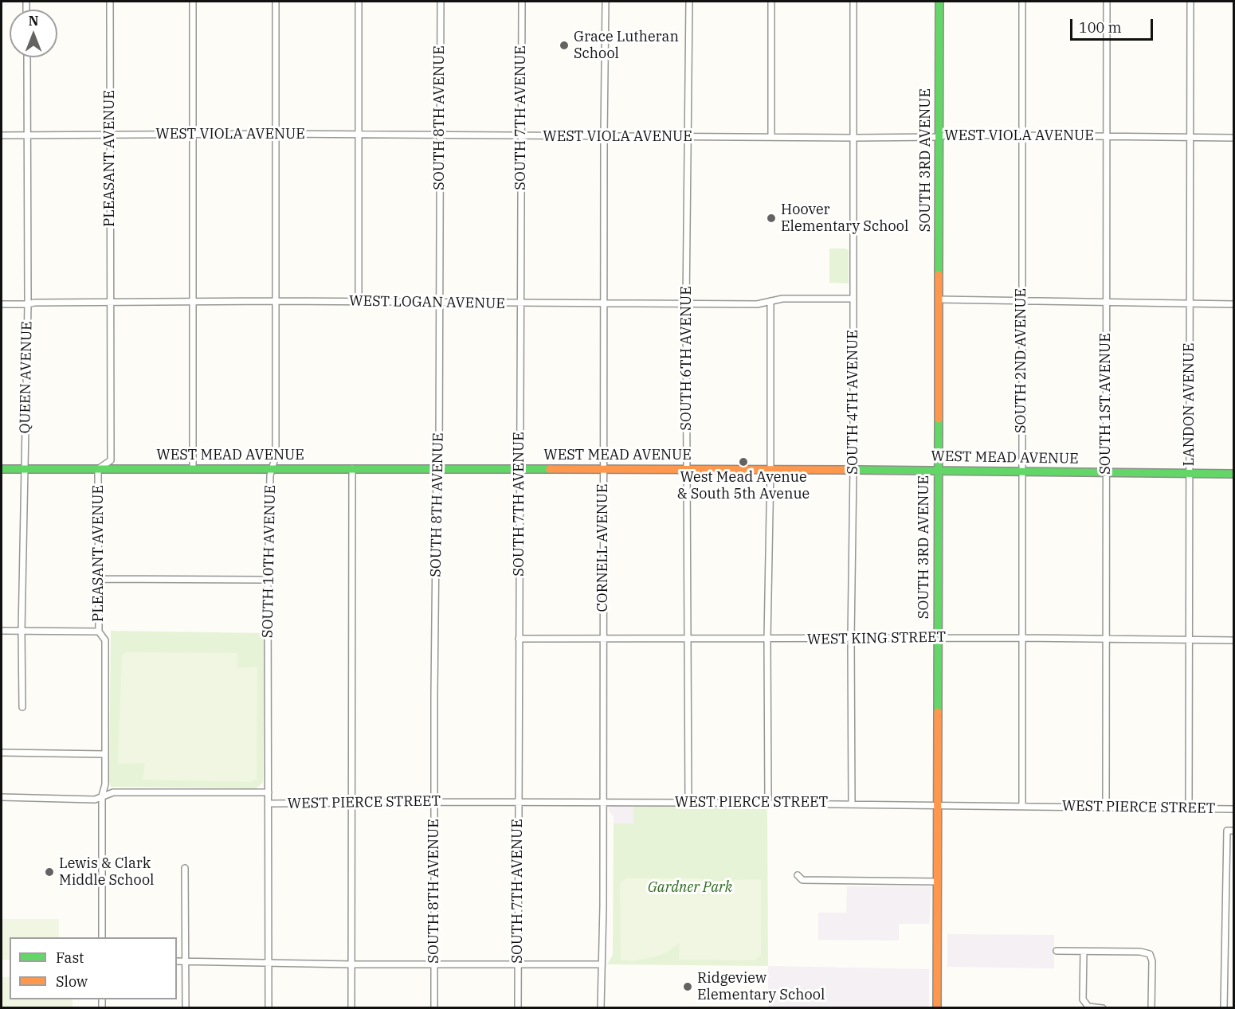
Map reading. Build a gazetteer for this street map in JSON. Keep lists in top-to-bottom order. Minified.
{"streets":{"street":["SOUTH 8TH AVENUE","SOUTH 7TH AVENUE","WEST VIOLA AVENUE","PLEASANT AVENUE","SOUTH 3RD AVENUE","WEST LOGAN AVENUE","SOUTH 6TH AVENUE","SOUTH 2ND AVENUE","QUEEN AVENUE","SOUTH 4TH AVENUE","SOUTH 1ST AVENUE","LANDON AVENUE","WEST MEAD AVENUE","CORNELL AVENUE","SOUTH 10TH AVENUE","WEST KING STREET","WEST PIERCE STREET"]},"crossings":[["SOUTH 8TH AVENUE","WEST VIOLA AVENUE"],["SOUTH 8TH AVENUE","WEST LOGAN AVENUE"],["SOUTH 8TH AVENUE","WEST MEAD AVENUE"],["SOUTH 8TH AVENUE","WEST PIERCE STREET"],["SOUTH 7TH AVENUE","WEST VIOLA AVENUE"],["SOUTH 7TH AVENUE","WEST LOGAN AVENUE"],["SOUTH 7TH AVENUE","WEST MEAD AVENUE"],["SOUTH 7TH AVENUE","WEST KING STREET"],["SOUTH 7TH AVENUE","WEST PIERCE STREET"],["WEST VIOLA AVENUE","PLEASANT AVENUE"],["WEST VIOLA AVENUE","SOUTH 3RD AVENUE"],["WEST VIOLA AVENUE","SOUTH 6TH AVENUE"],["WEST VIOLA AVENUE","SOUTH 2ND AVENUE"],["WEST VIOLA AVENUE","QUEEN AVENUE"],["WEST VIOLA AVENUE","SOUTH 4TH AVENUE"],["WEST VIOLA AVENUE","SOUTH 1ST AVENUE"],["WEST VIOLA AVENUE","LANDON AVENUE"],["WEST VIOLA AVENUE","CORNELL AVENUE"],["WEST VIOLA AVENUE","SOUTH 10TH AVENUE"],["PLEASANT AVENUE","WEST LOGAN AVENUE"],["PLEASANT AVENUE","WEST MEAD AVENUE"],["PLEASANT AVENUE","WEST PIERCE STREET"],["SOUTH 3RD AVENUE","WEST MEAD AVENUE"],["SOUTH 3RD AVENUE","WEST KING STREET"],["SOUTH 3RD AVENUE","WEST PIERCE STREET"],["WEST LOGAN AVENUE","SOUTH 6TH AVENUE"],["WEST LOGAN AVENUE","QUEEN AVENUE"],["WEST LOGAN AVENUE","SOUTH 4TH AVENUE"],["WEST LOGAN AVENUE","CORNELL AVENUE"],["WEST LOGAN AVENUE","SOUTH 10TH AVENUE"],["SOUTH 6TH AVENUE","WEST MEAD AVENUE"],["SOUTH 6TH AVENUE","WEST KING STREET"],["SOUTH 6TH AVENUE","WEST PIERCE STREET"],["SOUTH 2ND AVENUE","WEST MEAD AVENUE"],["SOUTH 2ND AVENUE","WEST KING STREET"],["SOUTH 2ND AVENUE","WEST PIERCE STREET"],["QUEEN AVENUE","WEST MEAD AVENUE"],["SOUTH 4TH AVENUE","WEST MEAD AVENUE"],["SOUTH 4TH AVENUE","WEST KING STREET"],["SOUTH 4TH AVENUE","WEST PIERCE STREET"],["SOUTH 1ST AVENUE","WEST MEAD AVENUE"],["SOUTH 1ST AVENUE","WEST KING STREET"],["SOUTH 1ST AVENUE","WEST PIERCE STREET"],["LANDON AVENUE","WEST MEAD AVENUE"],["LANDON AVENUE","WEST KING STREET"],["LANDON AVENUE","WEST PIERCE STREET"],["WEST MEAD AVENUE","CORNELL AVENUE"],["WEST MEAD AVENUE","SOUTH 10TH AVENUE"],["CORNELL AVENUE","WEST KING STREET"],["CORNELL AVENUE","WEST PIERCE STREET"],["SOUTH 10TH AVENUE","WEST PIERCE STREET"]],"parks":["Gardner Park"],"places":["Grace Lutheran School","Hoover Elementary School","West Mead Avenue & South 5th Avenue","Lewis & Clark Middle School","Ridgeview Elementary School"],"legend":["Fast","Slow"],"scale_bar":"100 m","north":"top"}
